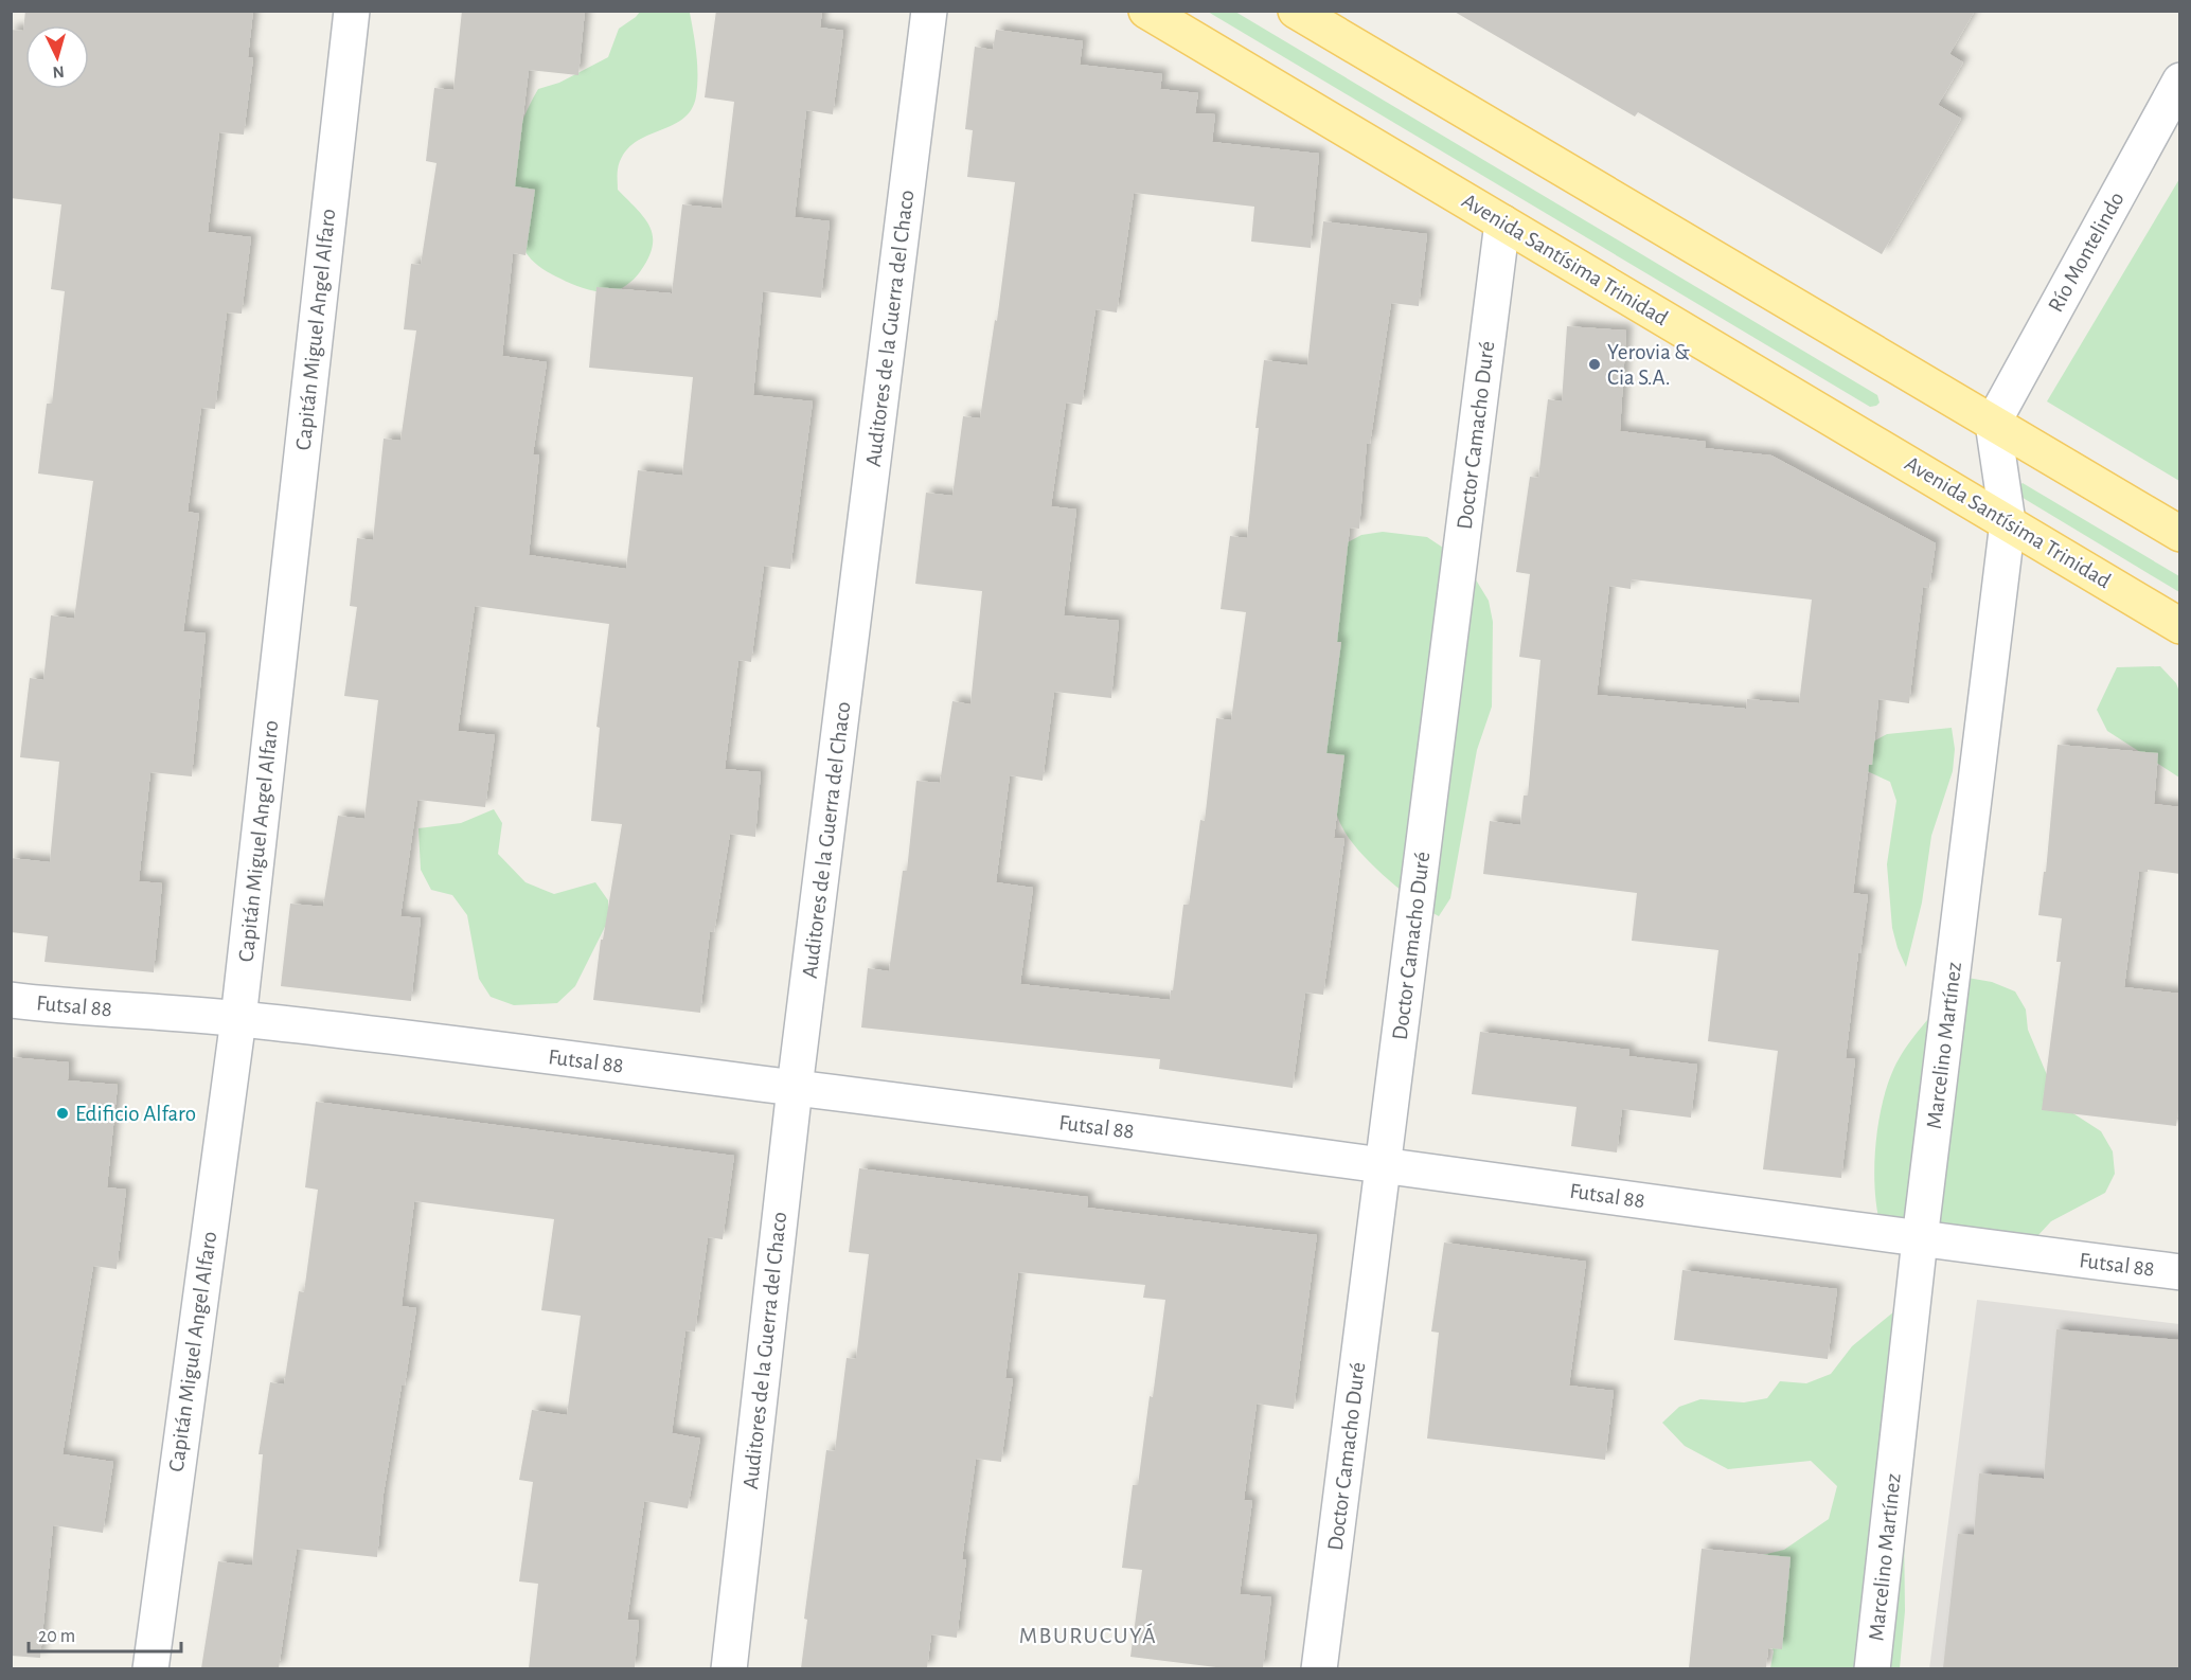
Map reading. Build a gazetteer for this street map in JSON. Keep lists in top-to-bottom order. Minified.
{"streets":{"main road":["Avenida Santísima Trinidad"],"street":["Río Montelindo","Auditores de la Guerra del Chaco","Capitán Miguel Angel Alfaro","Doctor Camacho Duré","Futsal 88","Marcelino Martínez"]},"crossings":[["Río Montelindo","Marcelino Martínez"],["Avenida Santísima Trinidad","Doctor Camacho Duré"],["Avenida Santísima Trinidad","Marcelino Martínez"],["Auditores de la Guerra del Chaco","Futsal 88"],["Capitán Miguel Angel Alfaro","Futsal 88"],["Doctor Camacho Duré","Futsal 88"],["Futsal 88","Marcelino Martínez"]],"districts":["MBURUCUYÁ"],"places":["Yerovia & Cia S.A.","Edificio Alfaro"],"scale_bar":"20 m","north":"bottom"}
